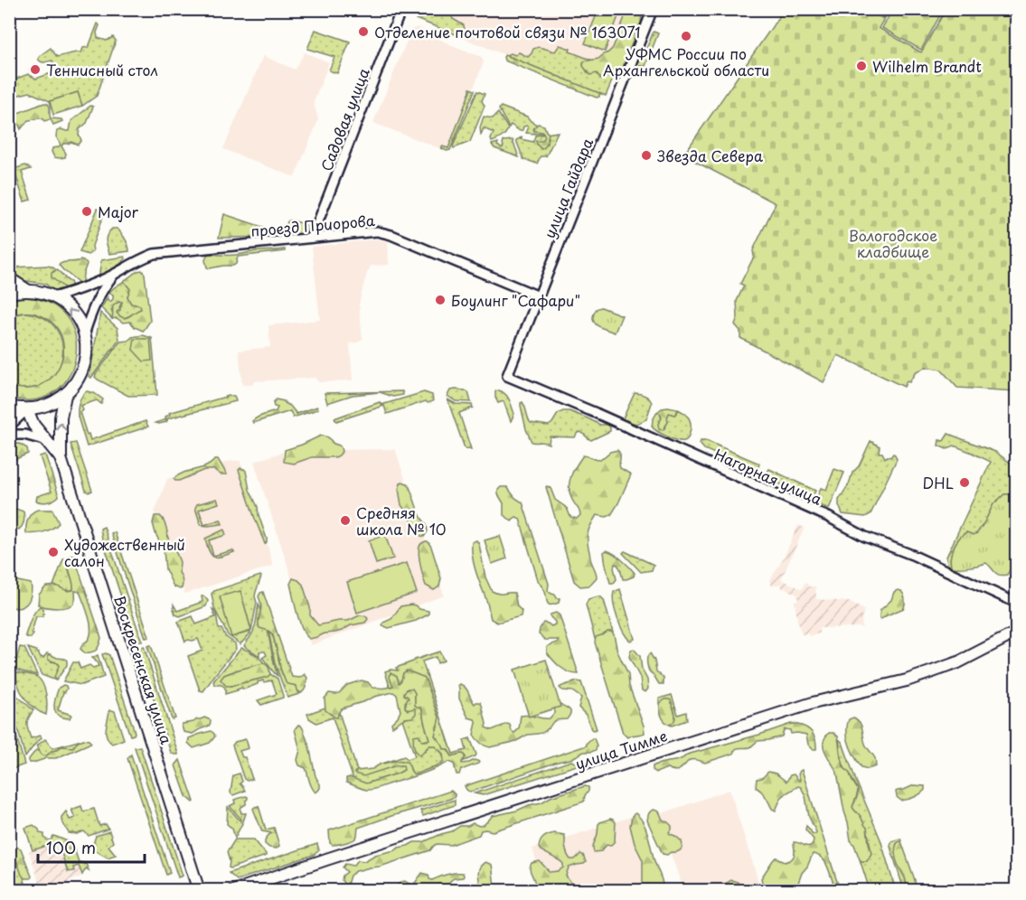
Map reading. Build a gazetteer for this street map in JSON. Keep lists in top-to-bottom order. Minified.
{"streets":{"main road":["Воскресенская улица","улица Тимме"],"street":["Садовая улица","улица Гайдара","проезд Приорова","Нагорная улица"]},"crossings":[["Садовая улица","проезд Приорова"],["улица Гайдара","проезд Приорова"],["улица Гайдара","Нагорная улица"]],"parks":["Вологодское кладбище"],"places":["Отделение почтовой связи № 163071","УФМС России по Архангельской области","Wilhelm Brandt","Теннисный стол","Звезда Севера","Major","Боулинг \"Сафари\"","DHL","Средняя школа № 10","Художественный салон"],"scale_bar":"100 m"}
